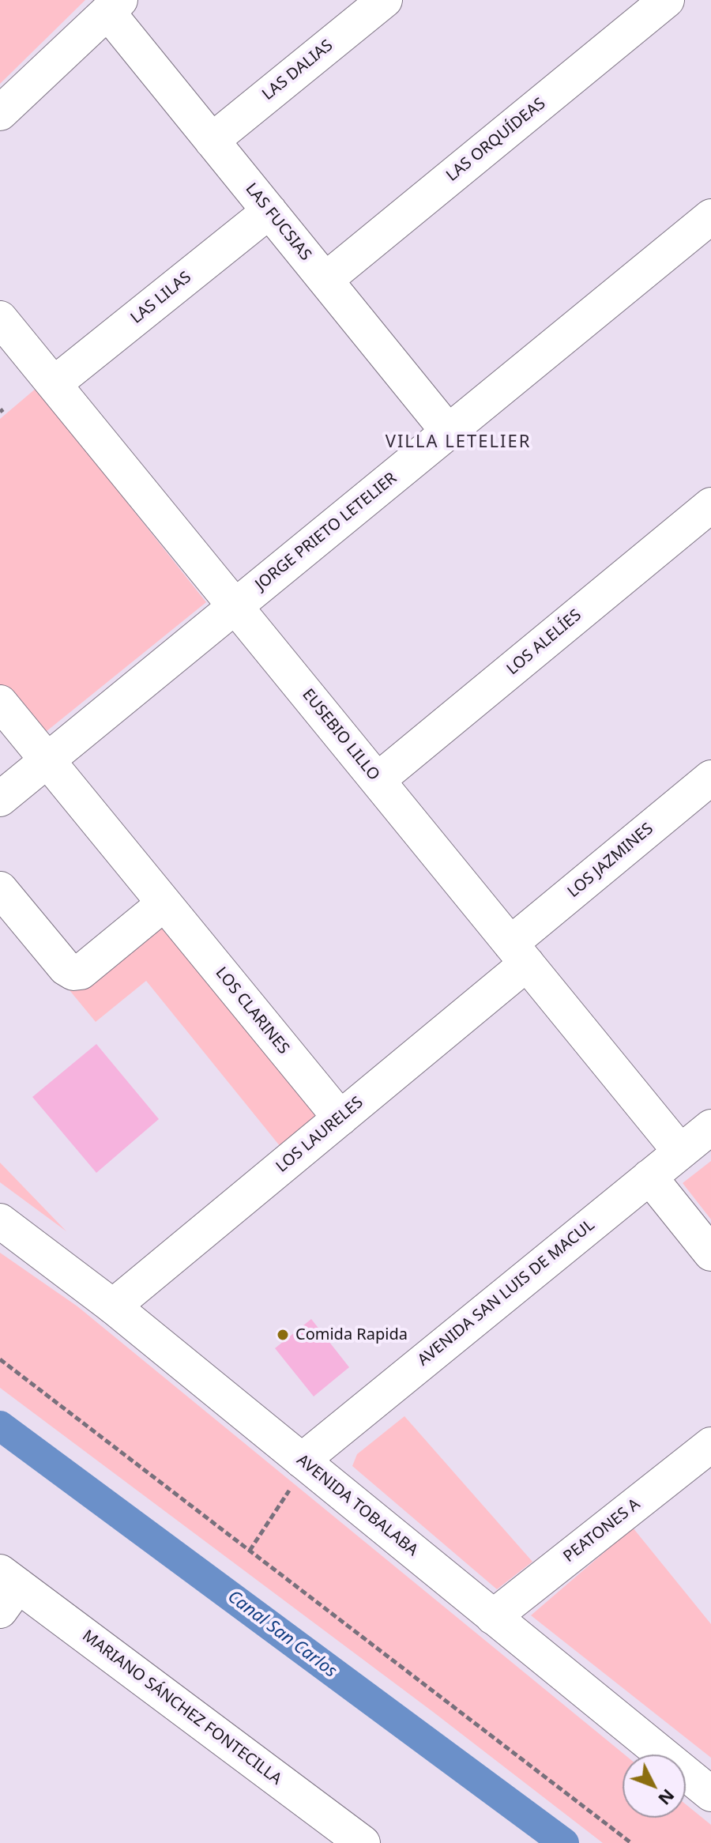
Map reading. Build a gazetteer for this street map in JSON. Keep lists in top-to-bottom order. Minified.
{"streets":{"street":["LAS DALIAS","LAS ORQUÍDEAS","LAS FUCSIAS","LAS LILAS","JORGE PRIETO LETELIER","LOS ALELÍES","EUSEBIO LILLO","LOS JAZMINES","LOS CLARINES","LOS LAURELES","AVENIDA SAN LUIS DE MACUL","AVENIDA TOBALABA","PEATONES A","MARIANO SÁNCHEZ FONTECILLA"]},"crossings":[["LAS DALIAS","LAS FUCSIAS"],["LAS ORQUÍDEAS","LAS FUCSIAS"],["LAS FUCSIAS","LAS LILAS"],["LAS FUCSIAS","JORGE PRIETO LETELIER"],["LAS LILAS","EUSEBIO LILLO"],["JORGE PRIETO LETELIER","EUSEBIO LILLO"],["JORGE PRIETO LETELIER","LOS CLARINES"],["LOS ALELÍES","EUSEBIO LILLO"],["EUSEBIO LILLO","LOS JAZMINES"],["EUSEBIO LILLO","LOS LAURELES"],["EUSEBIO LILLO","AVENIDA SAN LUIS DE MACUL"],["LOS JAZMINES","LOS LAURELES"],["LOS CLARINES","LOS LAURELES"],["LOS LAURELES","AVENIDA TOBALABA"],["AVENIDA SAN LUIS DE MACUL","AVENIDA TOBALABA"],["AVENIDA TOBALABA","PEATONES A"]],"districts":["VILLA LETELIER"],"water":["Canal San Carlos"],"places":["Comida Rapida"],"north":"bottom right"}
